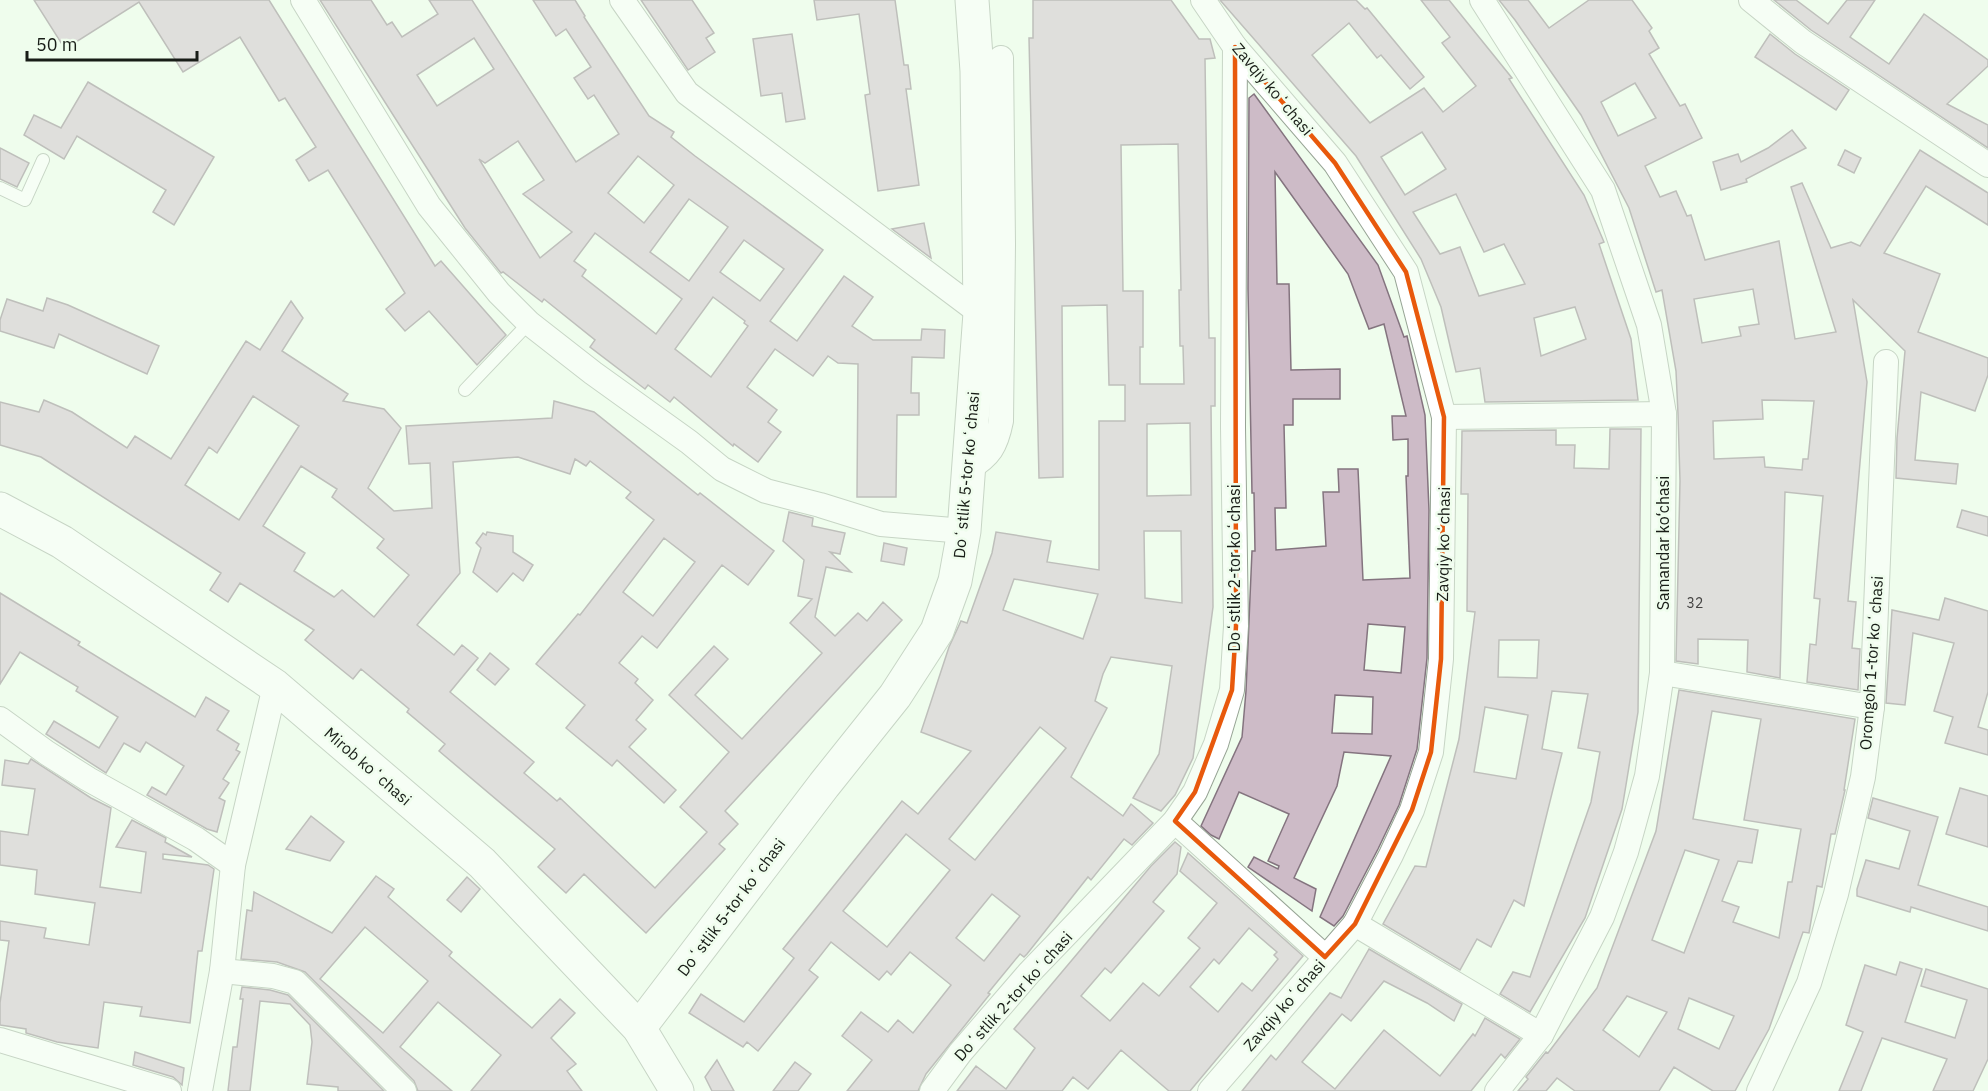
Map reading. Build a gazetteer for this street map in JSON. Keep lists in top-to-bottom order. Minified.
{"streets":{"street":["Zavqiy koʻchasi","Doʻstlik 5-tor koʻchasi","Samandar ko‘chasi","Doʻstlik 2-tor koʻchasi","Oromgoh 1-tor koʻchasi","Mirob koʻchasi"]},"crossings":[["Zavqiy koʻchasi","Doʻstlik 2-tor koʻchasi"],["Doʻstlik 5-tor koʻchasi","Mirob koʻchasi"]],"house_numbers":["32"],"scale_bar":"50 m"}
